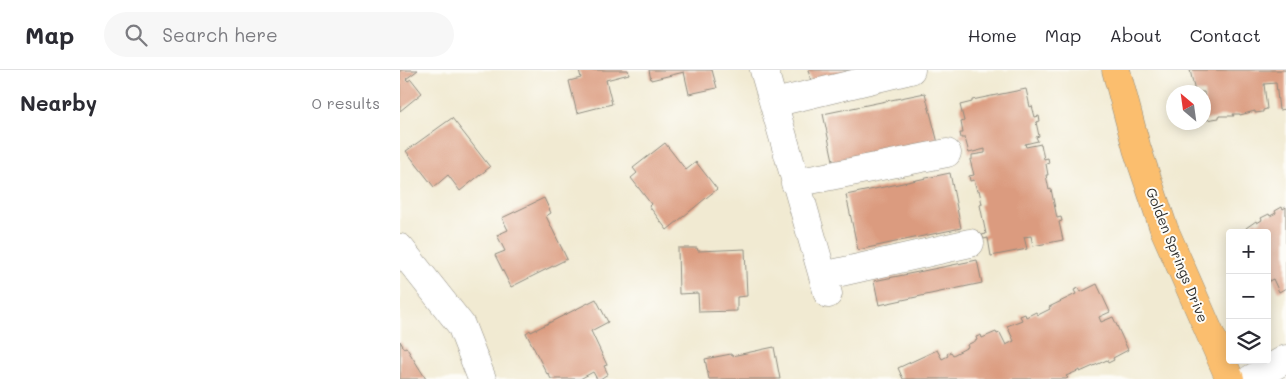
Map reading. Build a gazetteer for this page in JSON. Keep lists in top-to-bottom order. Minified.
{"streets":{"main road":["Golden Springs Drive"]},"north":"top left","page":{"header":"Map","search":"Search here","nav":["Home","Map","About","Contact"],"heading":["Nearby","0 results"],"map_buttons":["+","−"]}}
